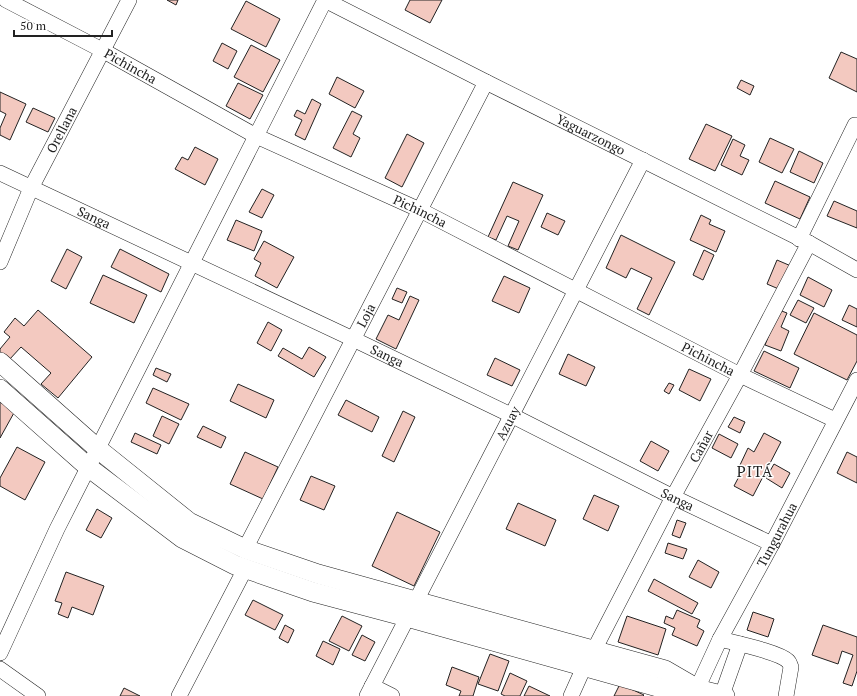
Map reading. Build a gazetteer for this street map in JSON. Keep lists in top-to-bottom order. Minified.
{"streets":{"street":["Pichincha","Orellana","Yaguarzongo","Sanga","Loja","Azuay","Cañar","Tungurahua"]},"crossings":[["Pichincha","Orellana"],["Pichincha","Loja"],["Pichincha","Azuay"],["Pichincha","Cañar"],["Pichincha","Tungurahua"],["Orellana","Sanga"],["Yaguarzongo","Loja"],["Yaguarzongo","Azuay"],["Yaguarzongo","Cañar"],["Sanga","Loja"],["Sanga","Azuay"],["Sanga","Cañar"],["Sanga","Tungurahua"]],"districts":["PITÁ"],"scale_bar":"50 m"}
